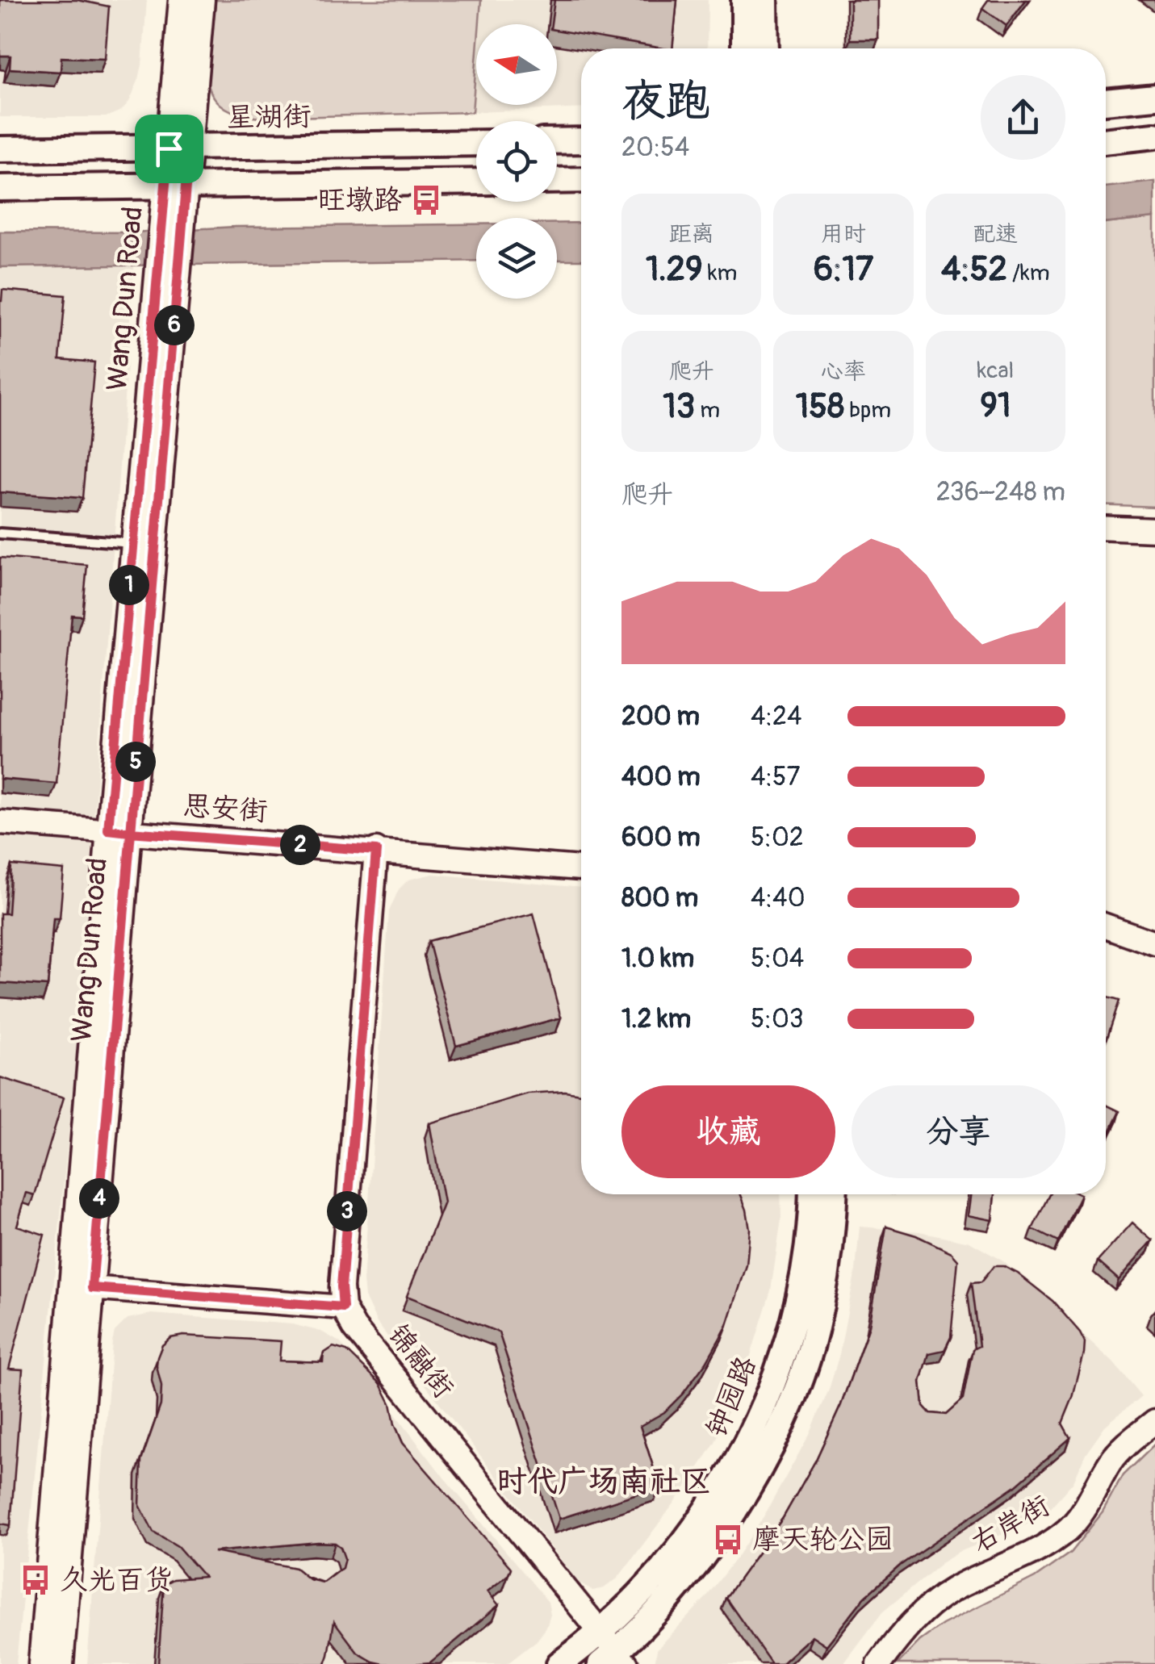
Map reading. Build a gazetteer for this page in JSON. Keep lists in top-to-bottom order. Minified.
{"streets":{"main road":["星湖街","Wang Dun Road","思安街","锦融街","钟园路","右岸街"]},"crossings":[["星湖街","Wang Dun Road"],["Wang Dun Road","思安街"],["锦融街","钟园路"]],"districts":["时代广场南社区"],"places":{"bus stop":["旺墩路","摩天轮公园","久光百货"]},"north":"left","page":{"heading":["夜跑","20:54"],"stats":[["距离","1.29 km"],["用时","6:17"],["配速","4:52 /km"],["爬升","13 m"],["心率","158 bpm"],["kcal","91"]],"pins":["6","1","5","2","4","3"],"chart":["爬升","236–248 m"],"list":[{"name":"200 m","note":"4:24"},{"name":"400 m","note":"4:57"},{"name":"600 m","note":"5:02"},{"name":"800 m","note":"4:40"},{"name":"1.0 km","note":"5:04"},{"name":"1.2 km","note":"5:03"}],"buttons":["收藏","分享"]}}
